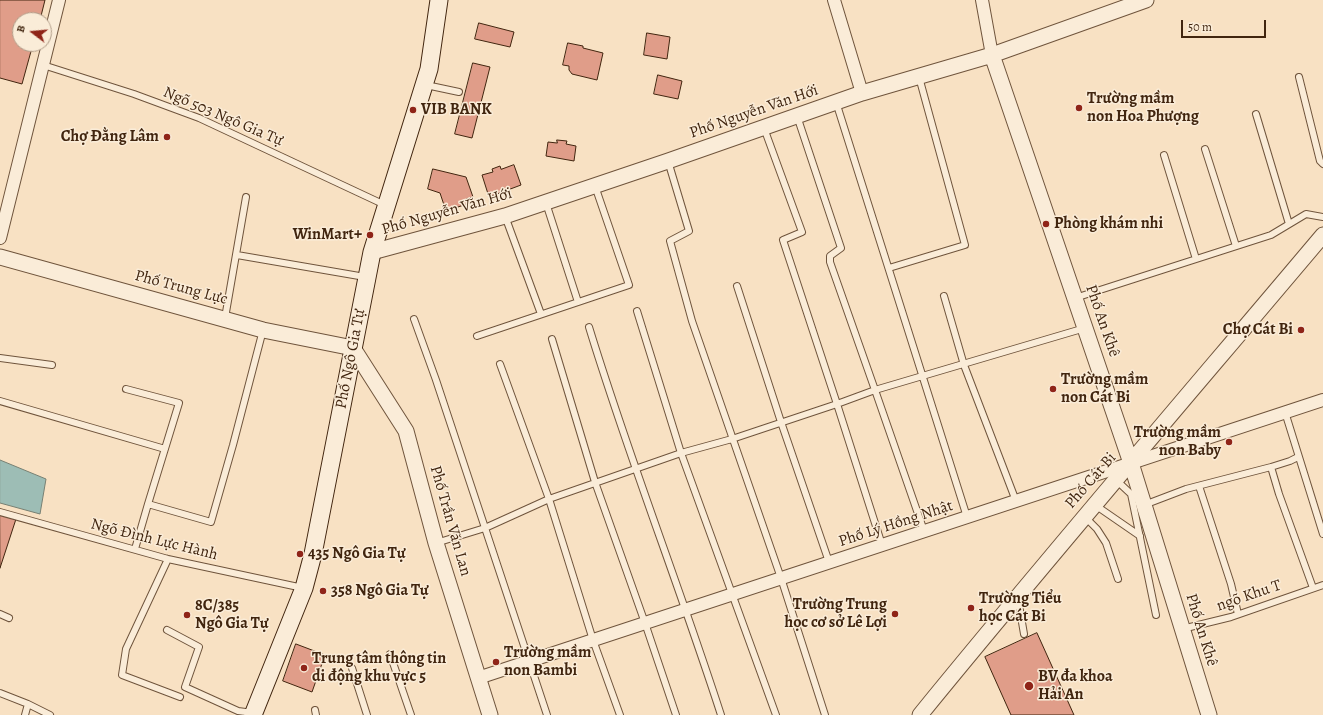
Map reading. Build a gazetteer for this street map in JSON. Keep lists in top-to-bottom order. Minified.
{"streets":{"main road":["Phố Ngô Gia Tự"],"street":["Phố Nguyễn Văn Hới","Phố Trung Lực","Phố An Khê","Phố Cát Bi","Phố Trần Văn Lan","Phố Lý Hồng Nhật"],"lane":["Ngõ 503 Ngô Gia Tự","Ngõ Đình Lực Hành","ngõ Khu T"]},"crossings":[["Phố Nguyễn Văn Hới","Phố An Khê"],["Phố Nguyễn Văn Hới","Phố Ngô Gia Tự"],["Ngõ 503 Ngô Gia Tự","Phố Ngô Gia Tự"],["Phố Trung Lực","Phố Ngô Gia Tự"],["Phố Trung Lực","Phố Trần Văn Lan"],["Phố An Khê","Phố Cát Bi"],["Phố An Khê","Phố Lý Hồng Nhật"],["Phố An Khê","ngõ Khu T"],["Phố Ngô Gia Tự","Phố Trần Văn Lan"],["Phố Ngô Gia Tự","Ngõ Đình Lực Hành"],["Phố Cát Bi","Phố Lý Hồng Nhật"],["Phố Trần Văn Lan","Phố Lý Hồng Nhật"]],"places":["Trường mầm non Hoa Phượng","VIB BANK","Chợ Đằng Lâm","Phòng khám nhi","WinMart+","Chợ Cát Bi","Trường mầm non Cát Bi","Trường mầm non Baby","435 Ngô Gia Tự","358 Ngô Gia Tự","Trường Tiểu học Cát Bi","Trường Trung học cơ sở Lê Lợi","8C/385 Ngô Gia Tự","Trường mầm non Bambi","Trung tâm thông tin di động khu vực 5","BV đa khoa Hải An"],"scale_bar":"50 m","north":"left"}
